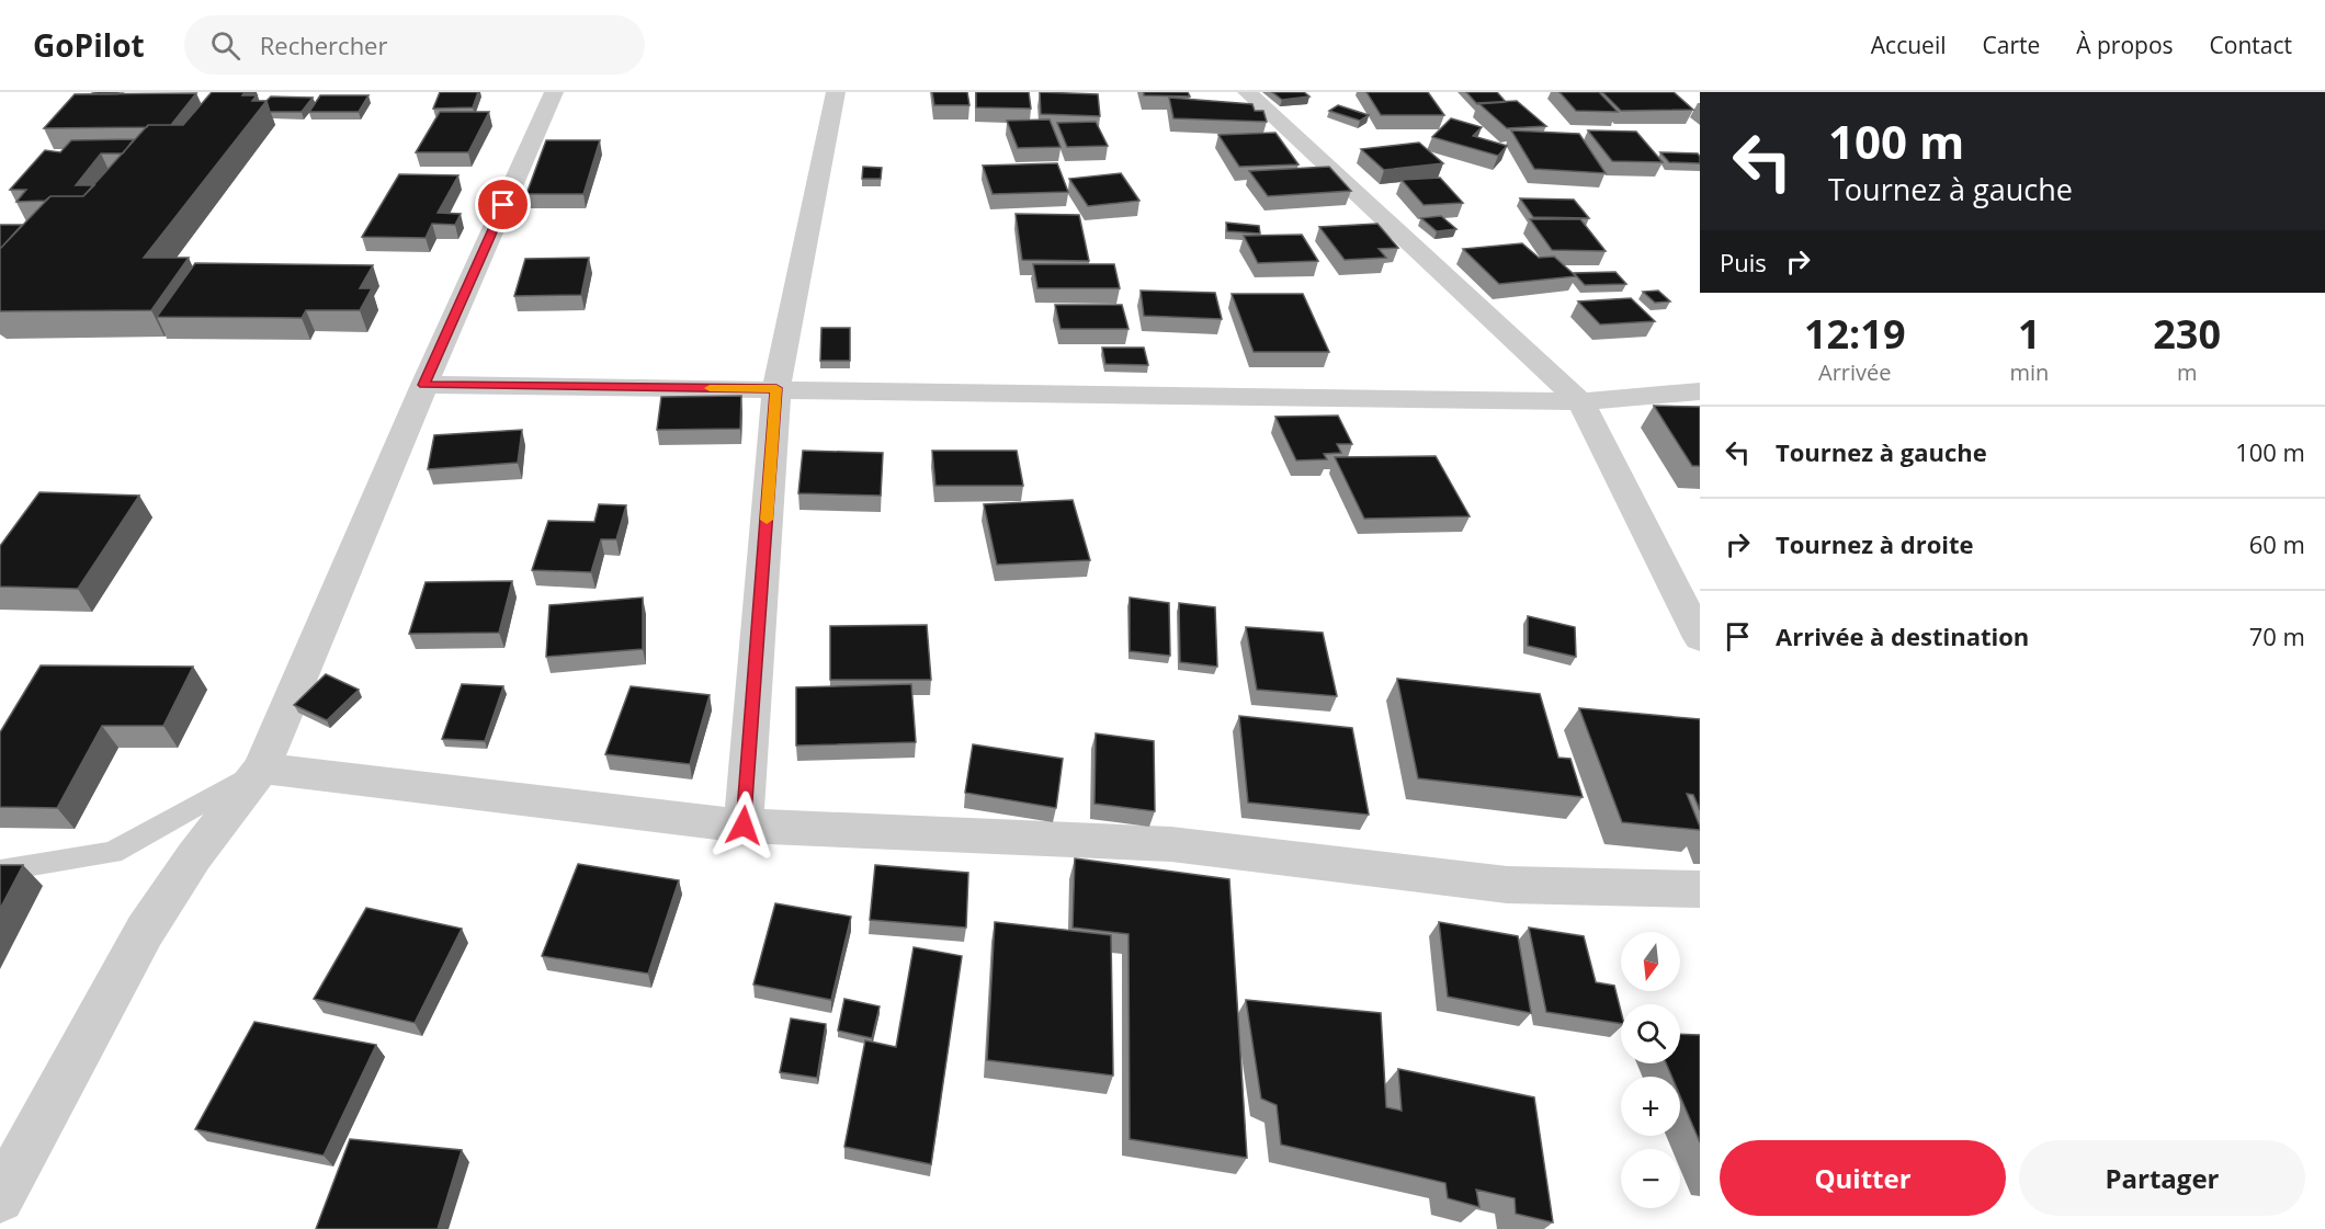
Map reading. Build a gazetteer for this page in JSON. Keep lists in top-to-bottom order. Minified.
{"north":"bottom","page":{"header":"GoPilot","search":"Rechercher","nav":["Accueil","Carte","À propos","Contact"],"turn":["100 m","Tournez à gauche"],"then":"Puis","eta":["12:19","Arrivée","1","min","230","m"],"list":[{"name":"Tournez à gauche","value":"100 m"},{"name":"Tournez à droite","value":"60 m"},{"name":"Arrivée à destination","value":"70 m"}],"map_buttons":["+","−"],"buttons":["Quitter","Partager"]}}
